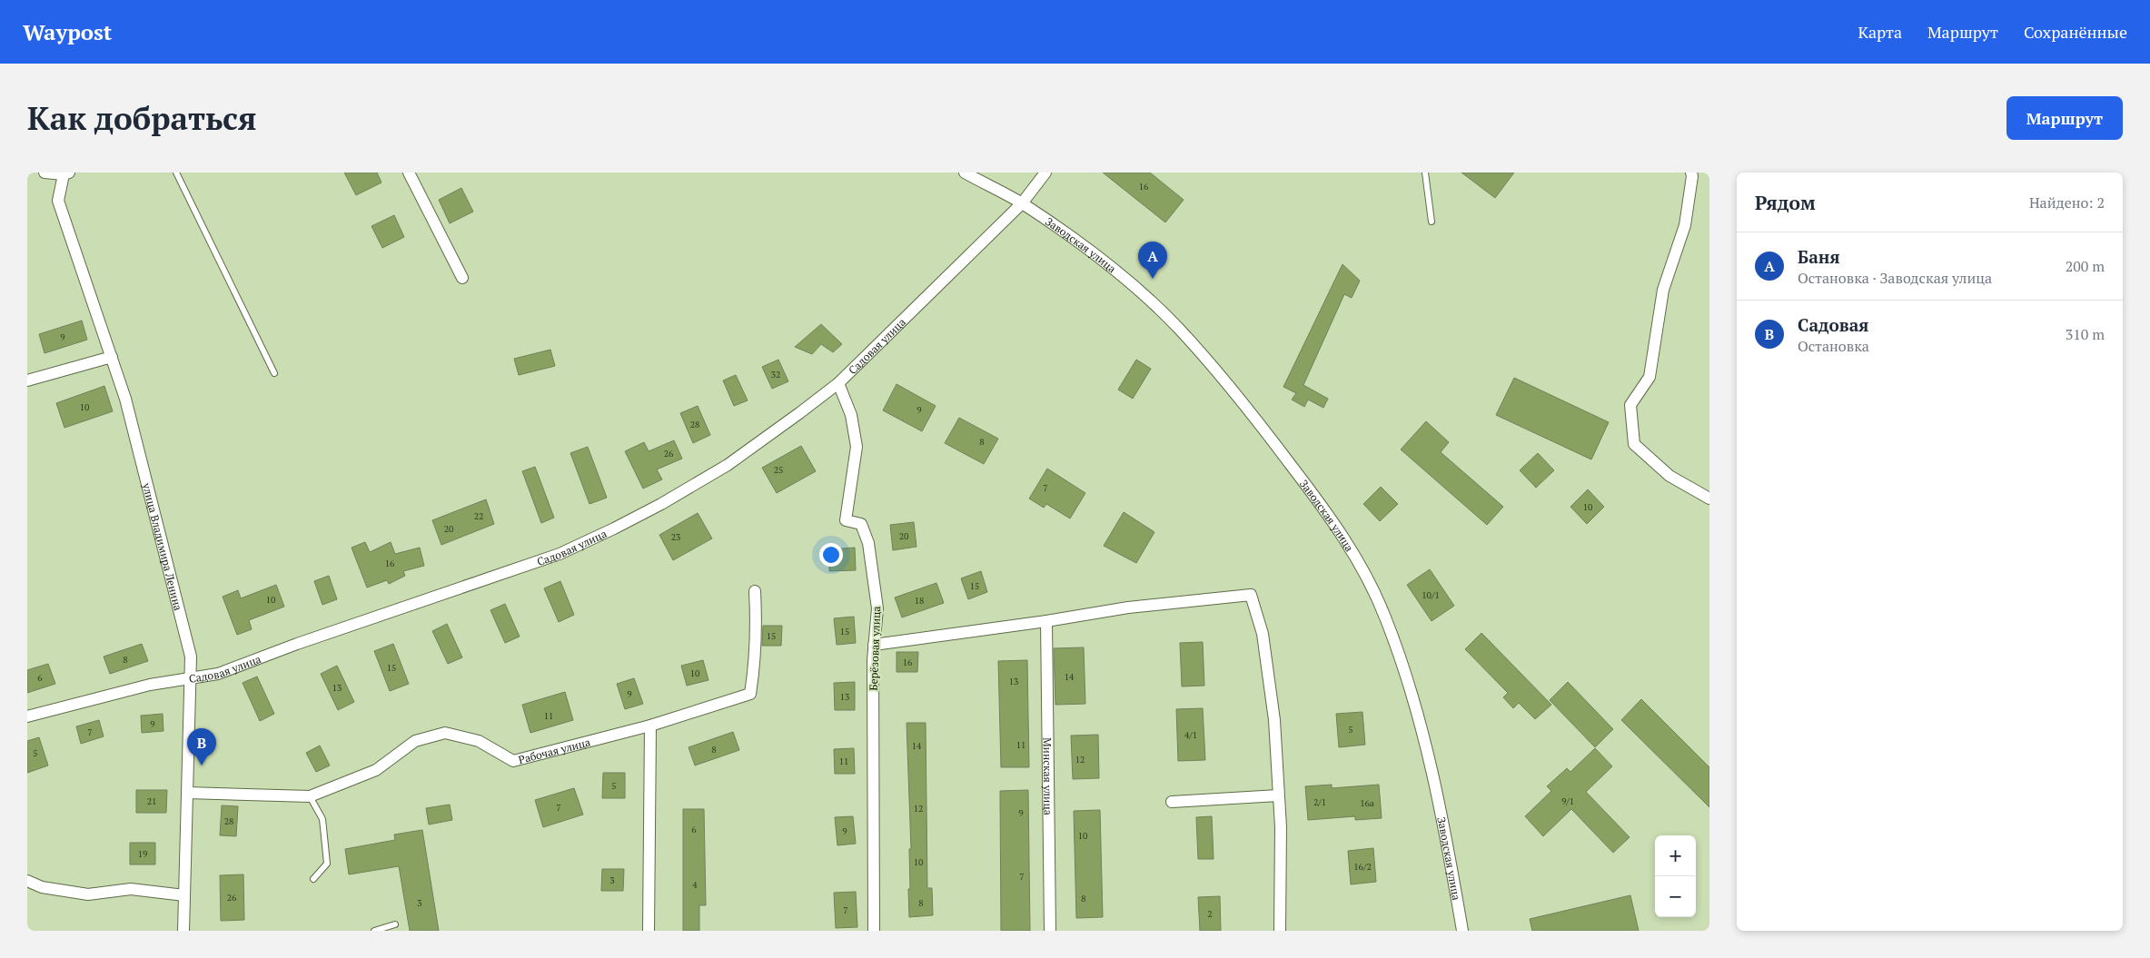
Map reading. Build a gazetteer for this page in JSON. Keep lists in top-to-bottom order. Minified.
{"streets":{"street":["Заводская улица","Садовая улица","улица Владимира Ленина","Берёзовая улица","Рабочая улица","Минская улица"]},"crossings":[["Заводская улица","Садовая улица"],["Садовая улица","улица Владимира Ленина"],["Садовая улица","Берёзовая улица"],["улица Владимира Ленина","Рабочая улица"]],"house_numbers":["16","9","32","10","9","28","8","26","25","7","10","22","20","20","23","16","15","10/1","10","18","15","15","8","16","15","10","14","6","13","13","9","13","11","9","5","7","4/1","11","14","8","5","12","11","5","21","9/1","2/1","16а","7","12","9","28","6","9","10","19","10","16/2","7","3","4","26","8","3","8","7","2"],"page":{"header":"Waypost","nav":["Карта","Маршрут","Сохранённые"],"buttons":"Маршрут","title":"Как добраться","heading":["Рядом","Найдено: 2"],"list":[{"mark":"A","name":"Баня","note":"Остановка · Заводская улица","value":"200 m"},{"mark":"B","name":"Садовая","note":"Остановка","value":"310 m"}],"pins":["A","B"],"map_buttons":["+","−"]}}
